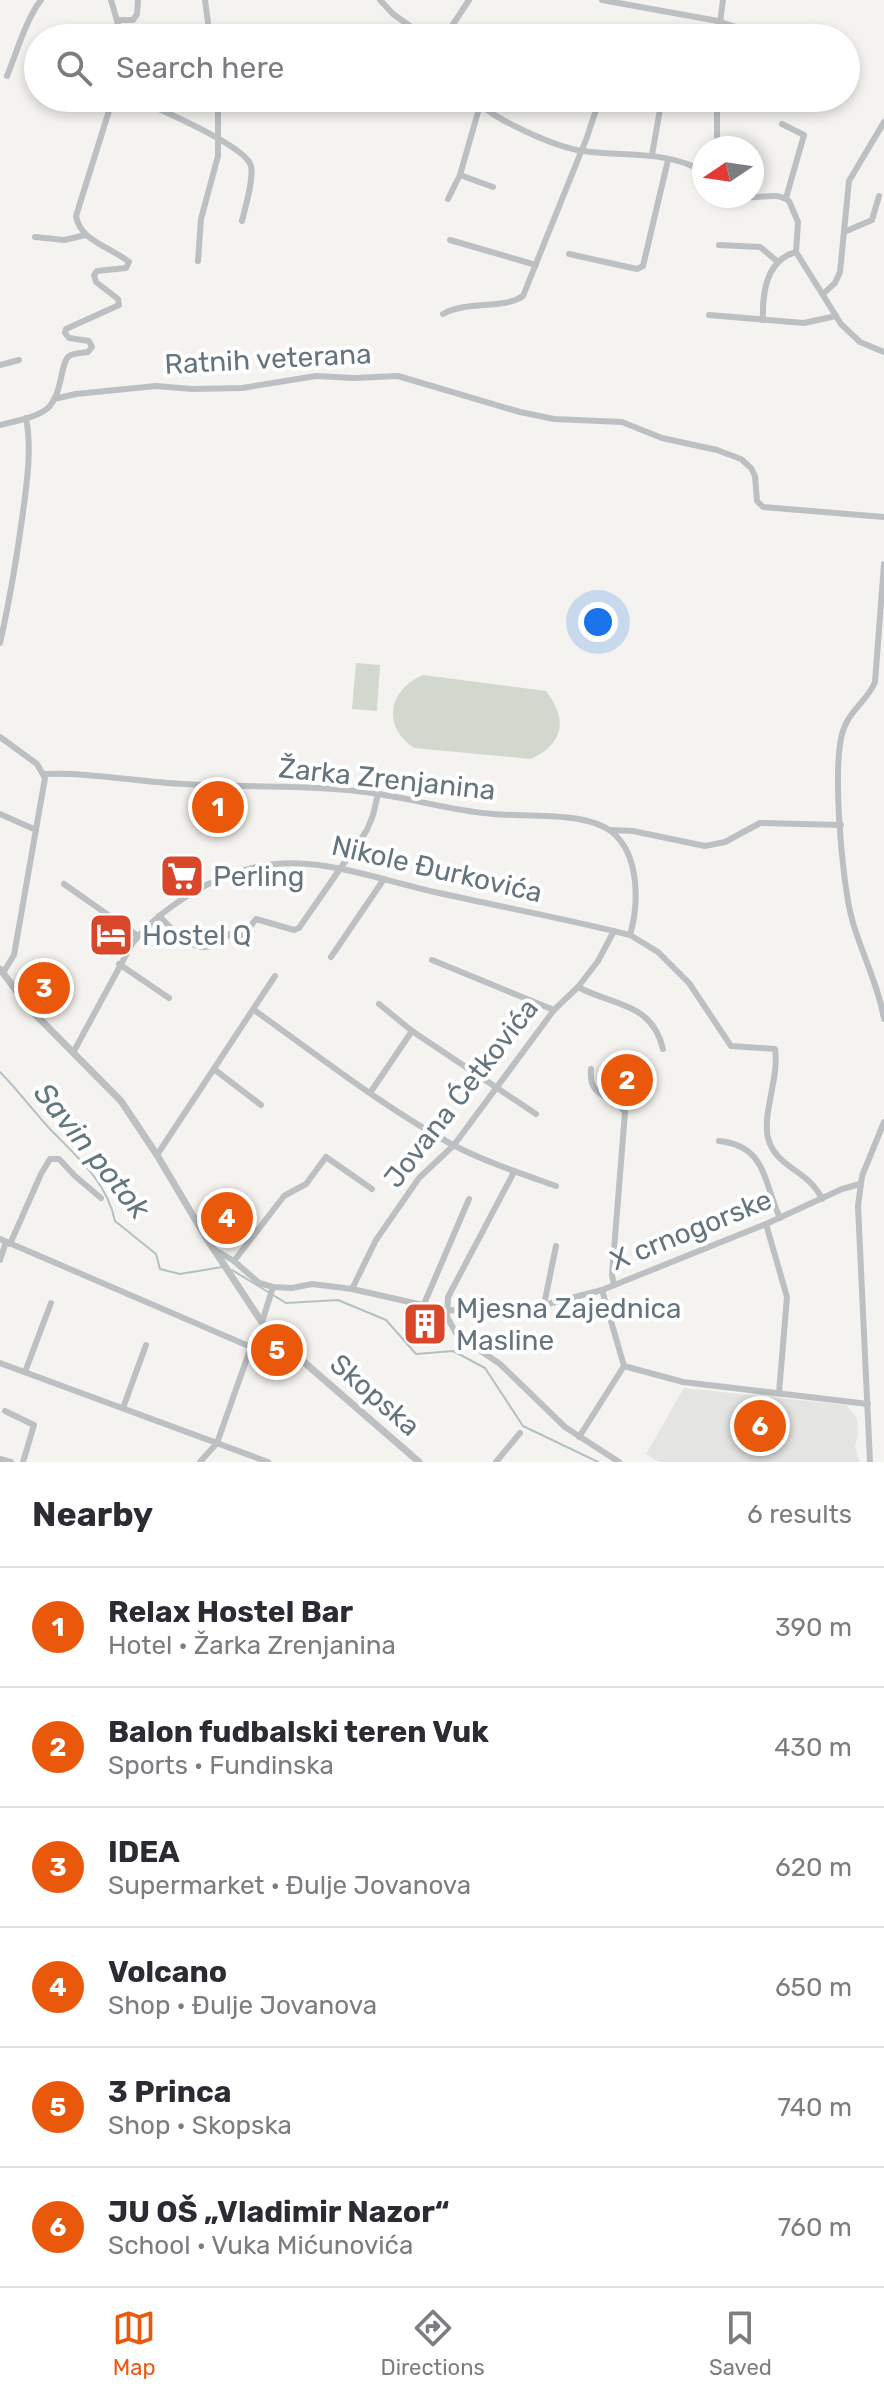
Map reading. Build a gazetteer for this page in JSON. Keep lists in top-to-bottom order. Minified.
{"streets":{"street":["Ratnih veterana","Žarka Zrenjanina","Nikole Đurkovića","Jovana Ćetkovića","X crnogorske","Skopska"]},"crossings":[["Nikole Đurkovića","Jovana Ćetkovića"],["Nikole Đurkovića","X crnogorske"],["Nikole Đurkovića","Skopska"],["Jovana Ćetkovića","X crnogorske"]],"water":["Savin potok"],"places":{"supermarket":["Perling"],"hotel":["Hostel Q"],"building":["Mjesna Zajednica Masline"]},"north":"left","page":{"search":"Search here","pins":["1","3","2","4","5","6"],"heading":["Nearby","6 results"],"list":[{"mark":"1","name":"Relax Hostel Bar","note":"Hotel · Žarka Zrenjanina","value":"390 m"},{"mark":"2","name":"Balon fudbalski teren Vuk","note":"Sports · Fundinska","value":"430 m"},{"mark":"3","name":"IDEA","note":"Supermarket · Đulje Jovanova","value":"620 m"},{"mark":"4","name":"Volcano","note":"Shop · Đulje Jovanova","value":"650 m"},{"mark":"5","name":"3 Princa","note":"Shop · Skopska","value":"740 m"},{"mark":"6","name":"JU OŠ „Vladimir Nazor“","note":"School · Vuka Mićunovića","value":"760 m"}],"nav":["Map","Directions","Saved"]}}
